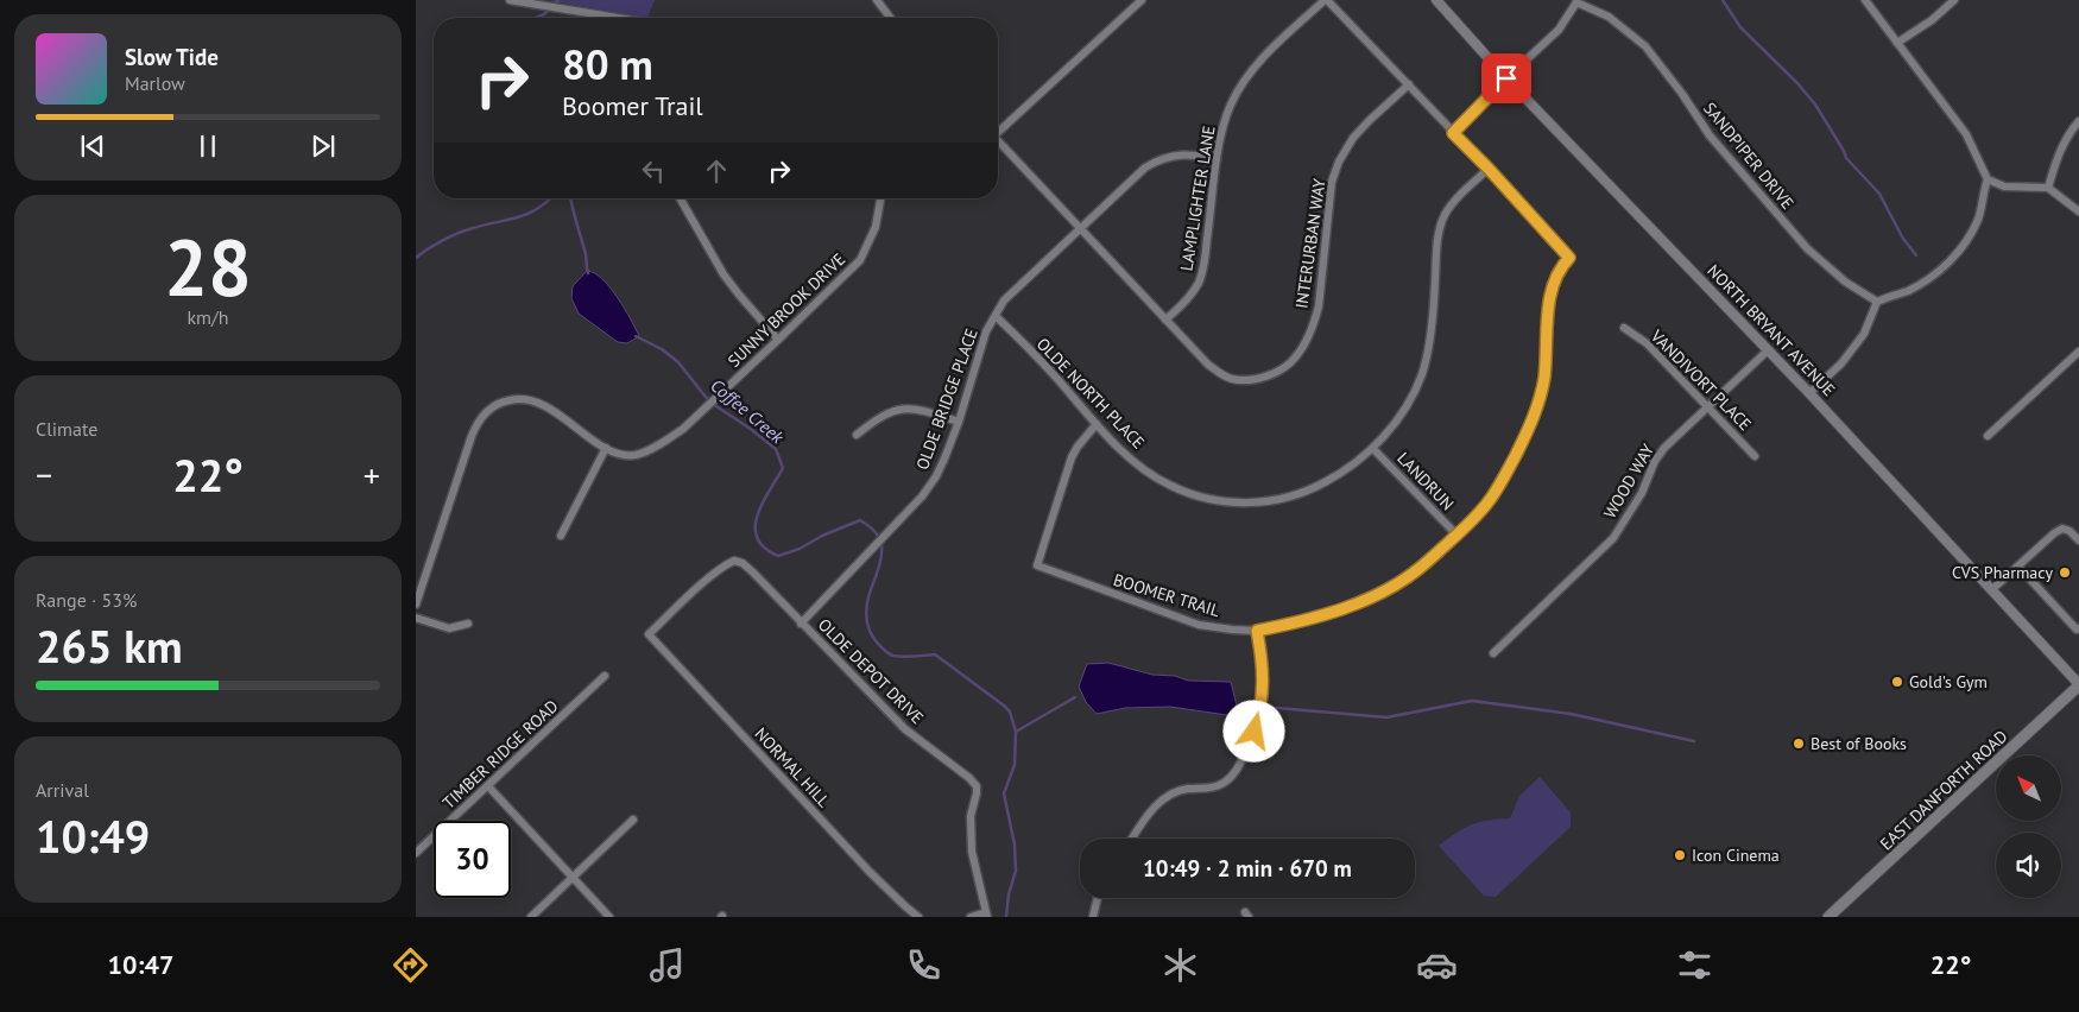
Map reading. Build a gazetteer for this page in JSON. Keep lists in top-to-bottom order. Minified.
{"streets":{"main road":["EAST DANFORTH ROAD"],"street":["SANDPIPER DRIVE","LAMPLIGHTER LANE","INTERURBAN WAY","SUNNY BROOK DRIVE","NORTH BRYANT AVENUE","VANDIVORT PLACE","OLDE NORTH PLACE","OLDE BRIDGE PLACE","LANDRUN","WOOD WAY","BOOMER TRAIL","OLDE DEPOT DRIVE","TIMBER RIDGE ROAD","NORMAL HILL"]},"crossings":[["LAMPLIGHTER LANE","INTERURBAN WAY"],["LAMPLIGHTER LANE","OLDE BRIDGE PLACE"],["INTERURBAN WAY","OLDE BRIDGE PLACE"],["NORTH BRYANT AVENUE","WOOD WAY"],["NORTH BRYANT AVENUE","EAST DANFORTH ROAD"],["VANDIVORT PLACE","WOOD WAY"],["OLDE NORTH PLACE","OLDE BRIDGE PLACE"],["OLDE NORTH PLACE","LANDRUN"],["OLDE NORTH PLACE","BOOMER TRAIL"],["OLDE BRIDGE PLACE","OLDE DEPOT DRIVE"],["LANDRUN","BOOMER TRAIL"],["OLDE DEPOT DRIVE","NORMAL HILL"]],"water":["Coffee Creek"],"places":["CVS Pharmacy","Gold's Gym","Best of Books","Icon Cinema"],"north":"top left","page":{"turn":["80 m","Boomer Trail"],"song":["Slow Tide","Marlow"],"tile":[["28","km/h"],"Climate",["Range · 53%","265 km"],["Arrival","10:49"]],"heat":["−","22°","+"],"limit":"30","trip":"10:49 · 2 min · 670 m","tabs":["10:47","22°"]}}
